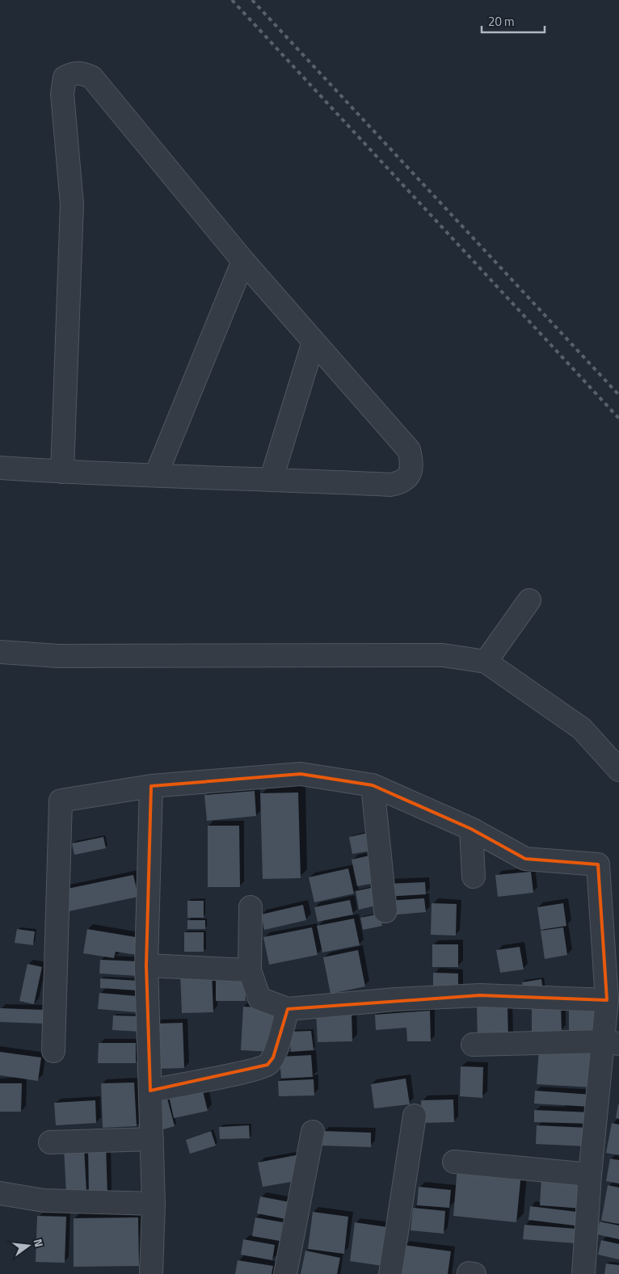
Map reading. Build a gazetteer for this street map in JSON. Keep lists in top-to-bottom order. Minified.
{"scale_bar":"20 m","north":"right"}
